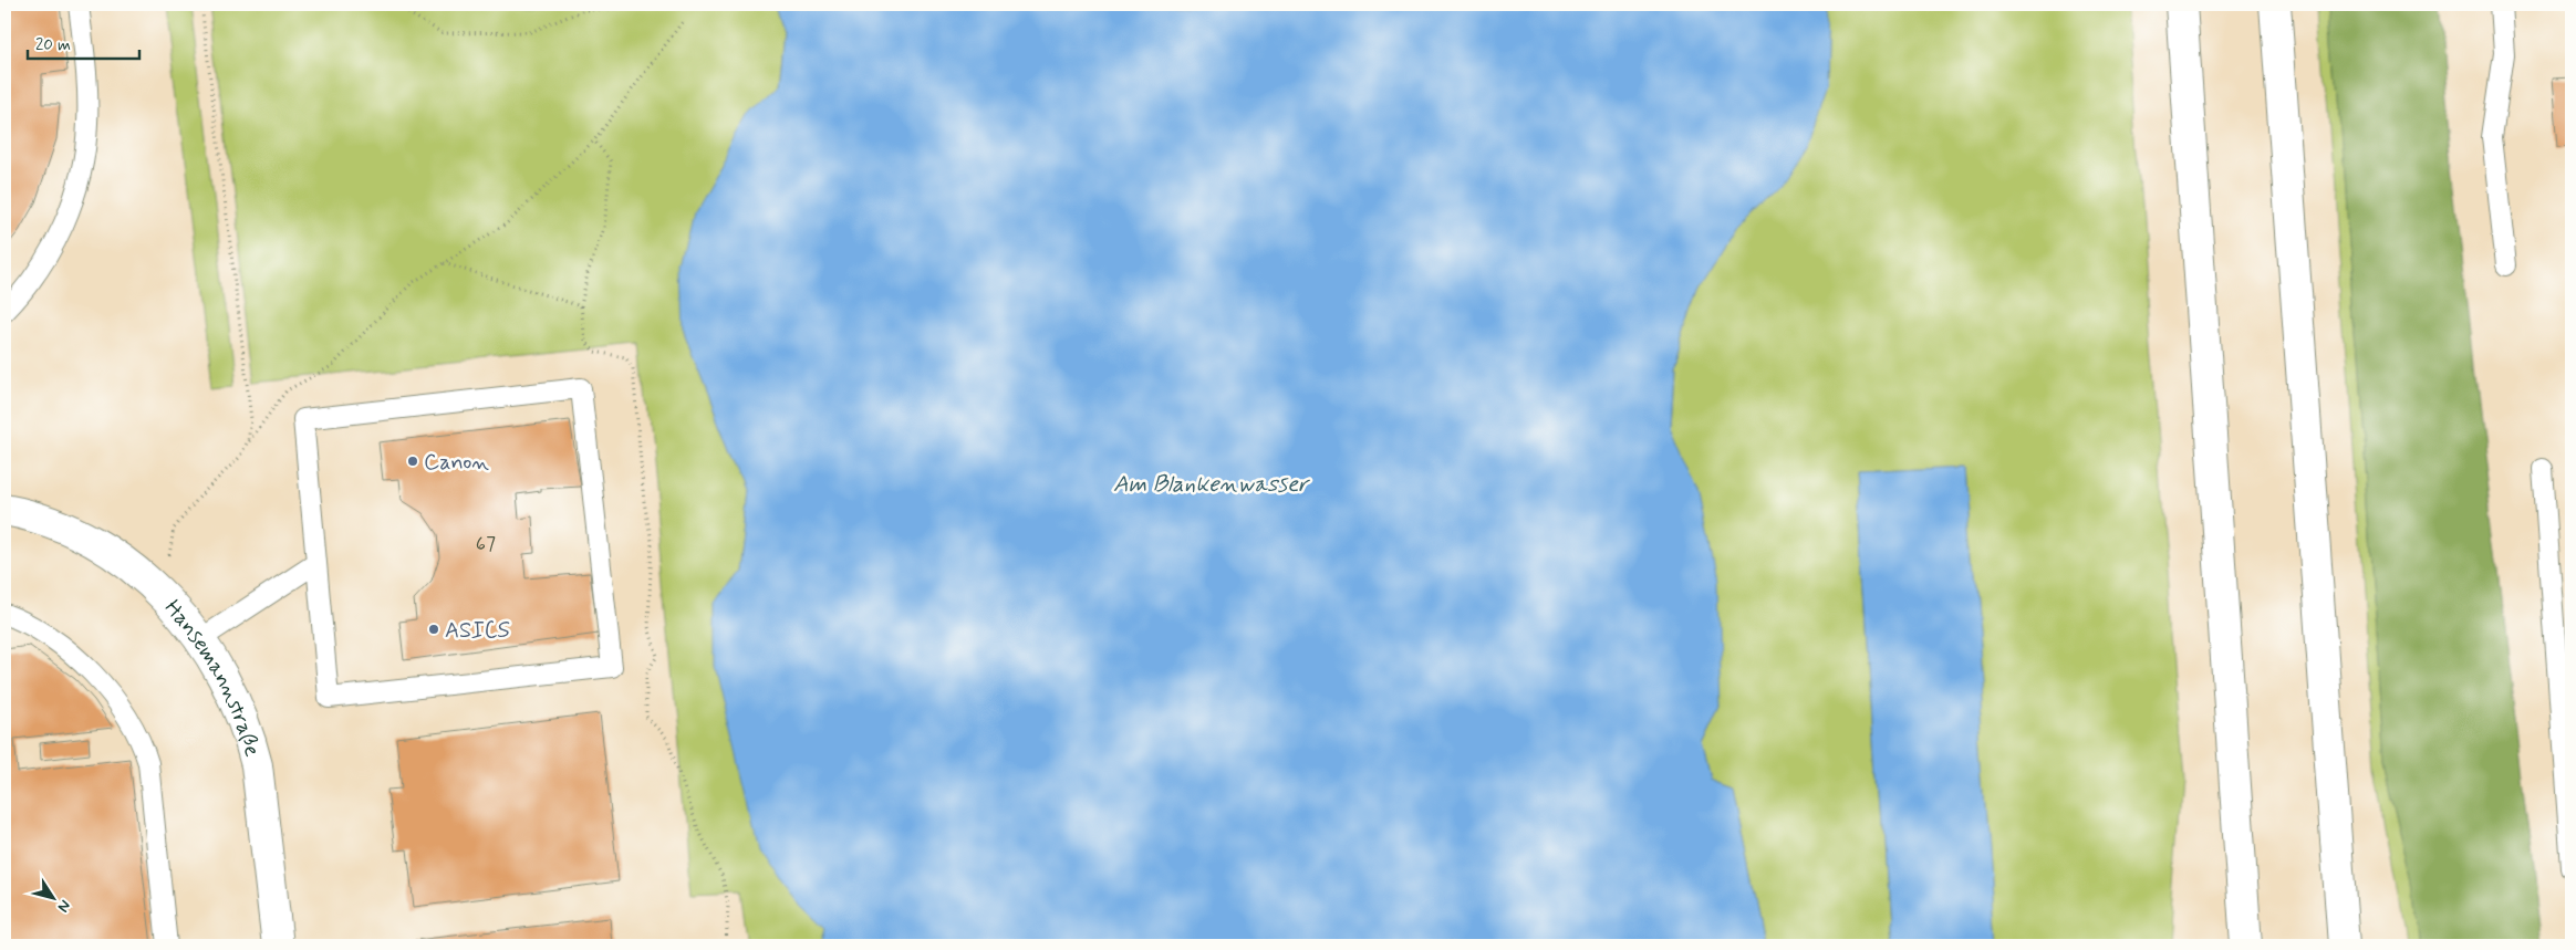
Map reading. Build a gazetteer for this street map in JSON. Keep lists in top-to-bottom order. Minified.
{"streets":{"main road":["Hansemannstraße"]},"water":["Am Blankenwasser"],"places":["Canon","ASICS"],"house_numbers":["67"],"scale_bar":"20 m","north":"bottom right"}
